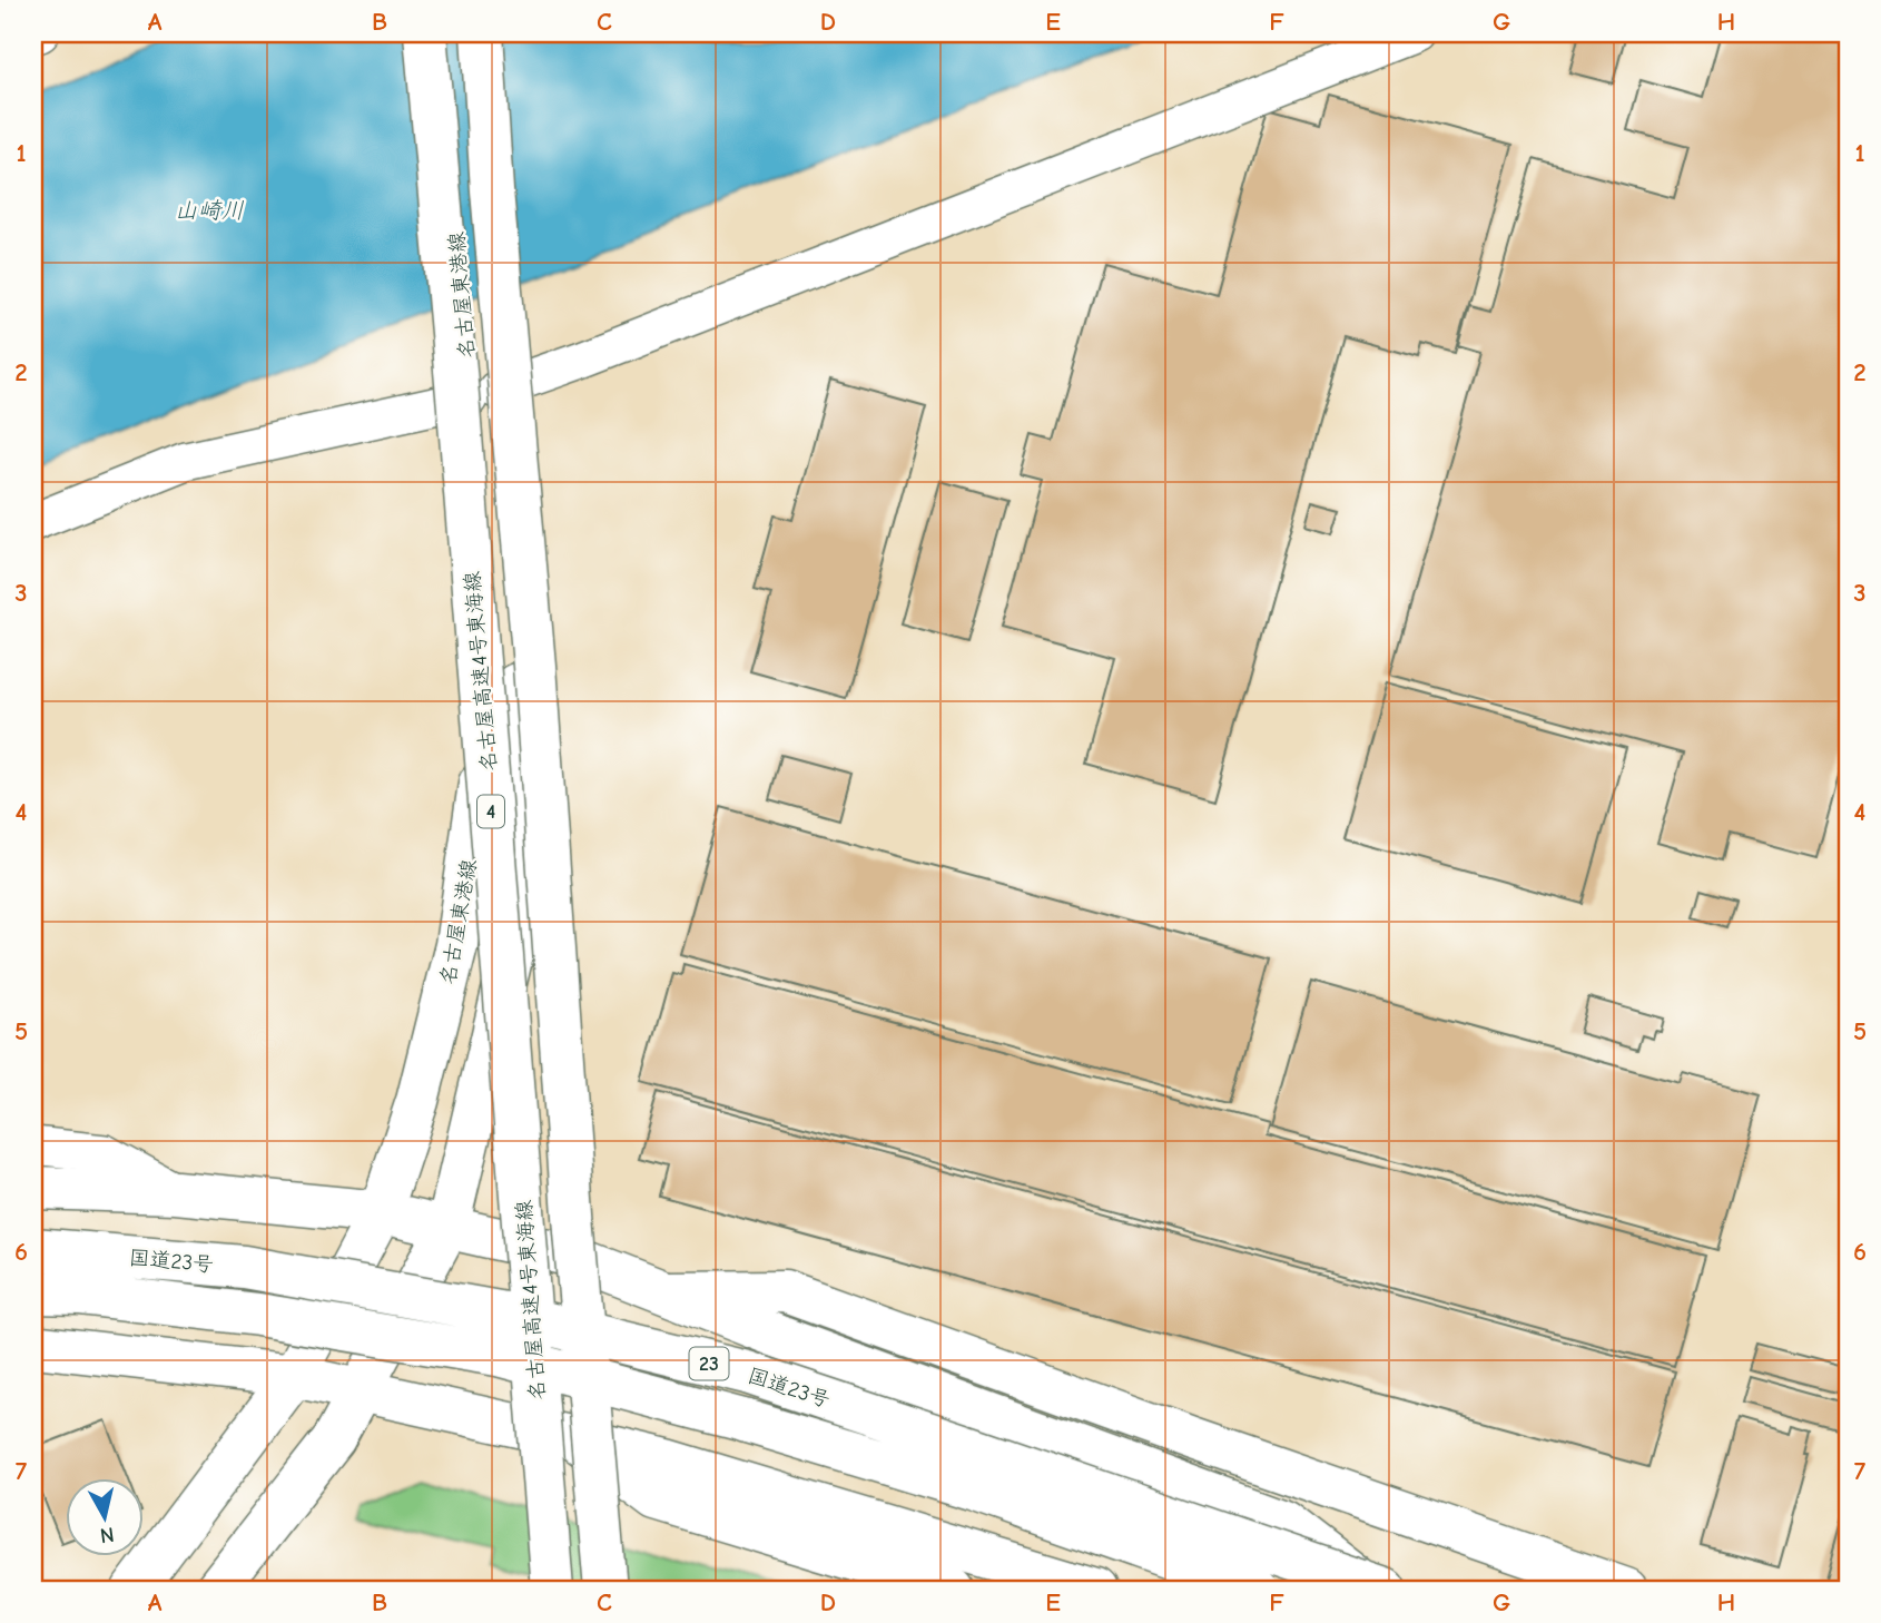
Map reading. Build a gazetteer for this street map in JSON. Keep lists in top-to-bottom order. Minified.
{"streets":{"main road":["名古屋東港線","名古屋高速4号東海線","4","国道23号","23"]},"water":["山崎川"],"north":"bottom","grid":{"columns":["A","B","C","D","E","F","G","H"],"rows":["1","2","3","4","5","6","7"]}}
